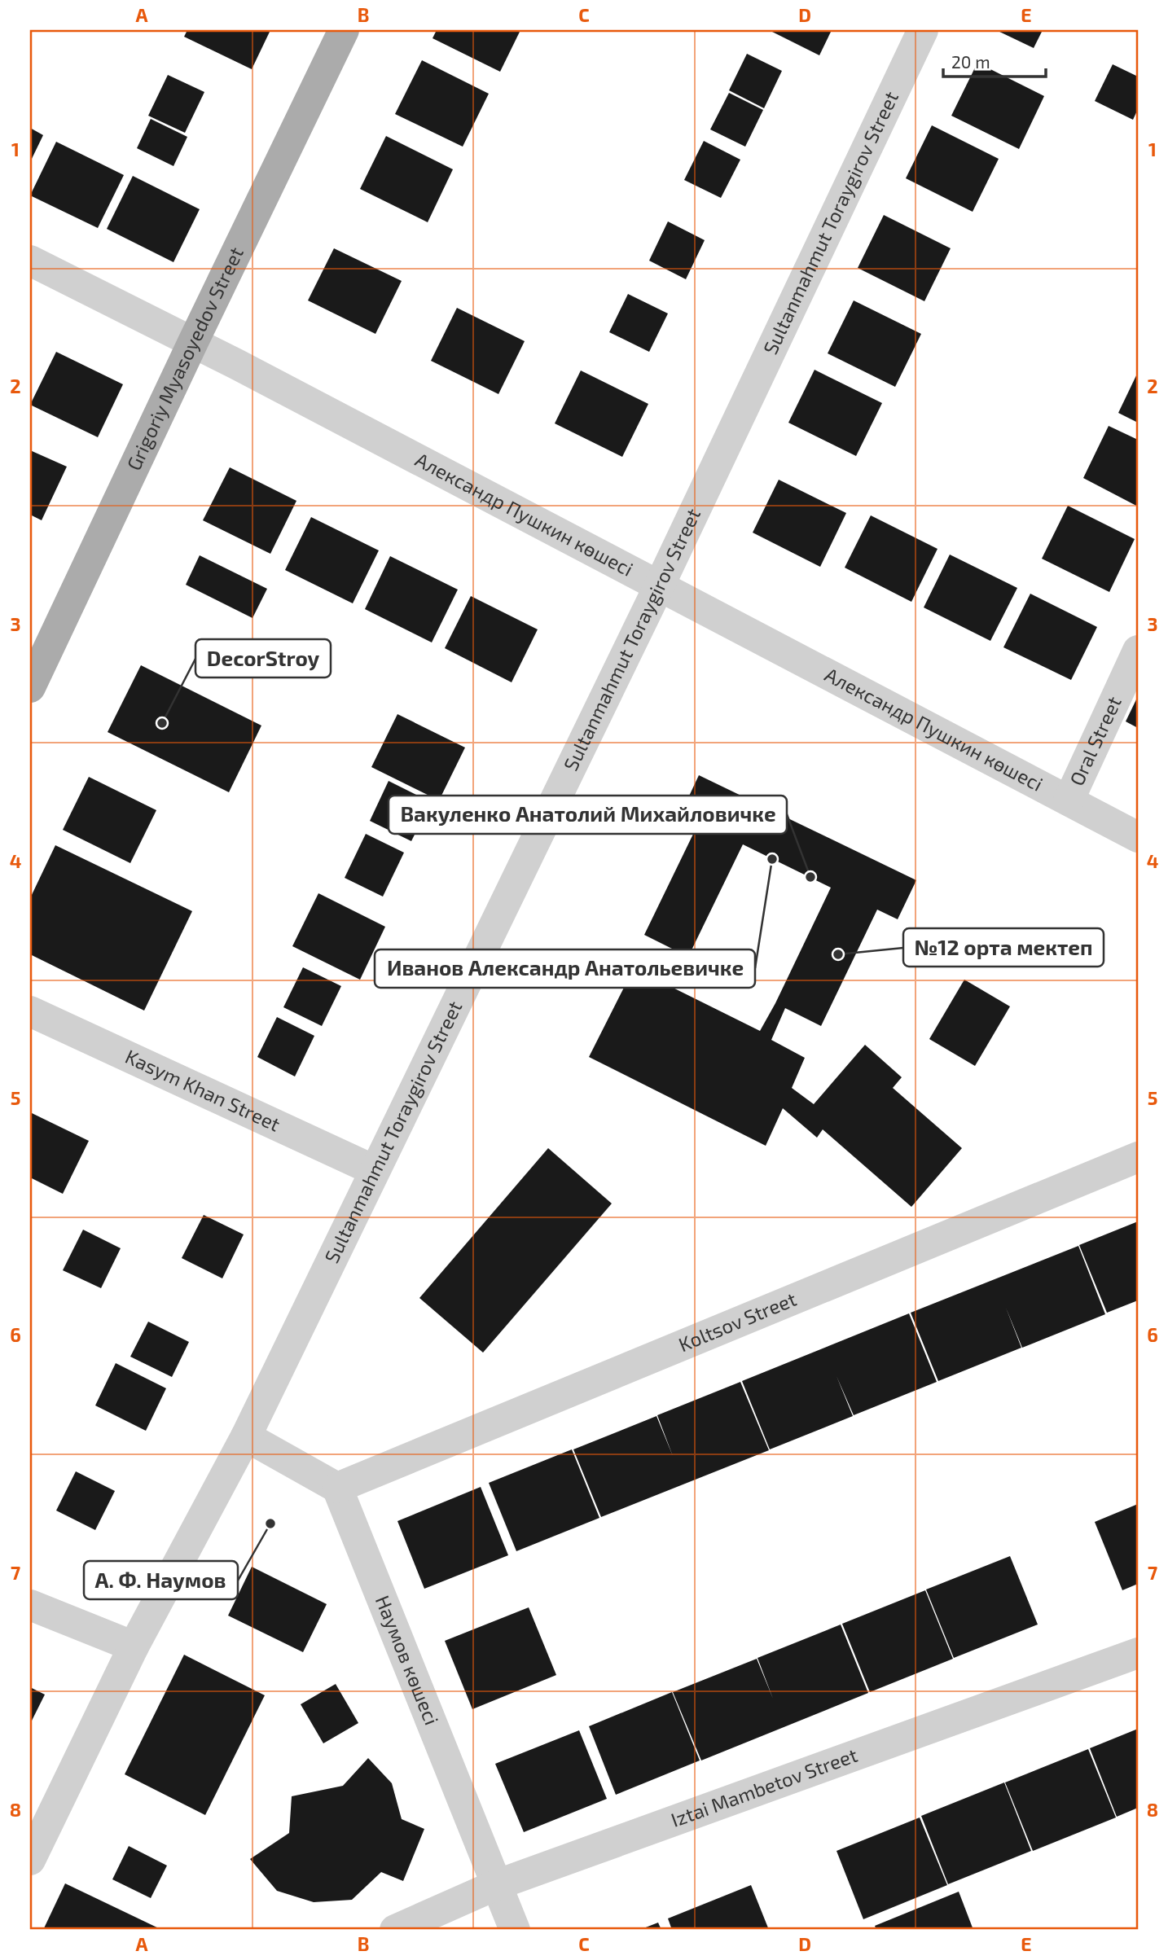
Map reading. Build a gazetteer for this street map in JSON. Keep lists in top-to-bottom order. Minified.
{"streets":{"main road":["Grigoriy Myasoyedov Street"],"street":["Sultanmahmut Toraygirov Street","Александр Пушкин көшесі","Oral Street","Kasym Khan Street","Koltsov Street","Наумов көшесі","Iztai Mambetov Street"]},"crossings":[["Sultanmahmut Toraygirov Street","Александр Пушкин көшесі"],["Sultanmahmut Toraygirov Street","Kasym Khan Street"],["Grigoriy Myasoyedov Street","Александр Пушкин көшесі"],["Александр Пушкин көшесі","Oral Street"],["Koltsov Street","Наумов көшесі"],["Наумов көшесі","Iztai Mambetov Street"]],"places":["DecorStroy","Иванов Александр Анатольевичке","Вакуленко Анатолий Михайловичке","№12 орта мектеп","А. Ф. Наумов"],"scale_bar":"20 m","grid":{"columns":["A","B","C","D","E"],"rows":["1","2","3","4","5","6","7","8"]}}
